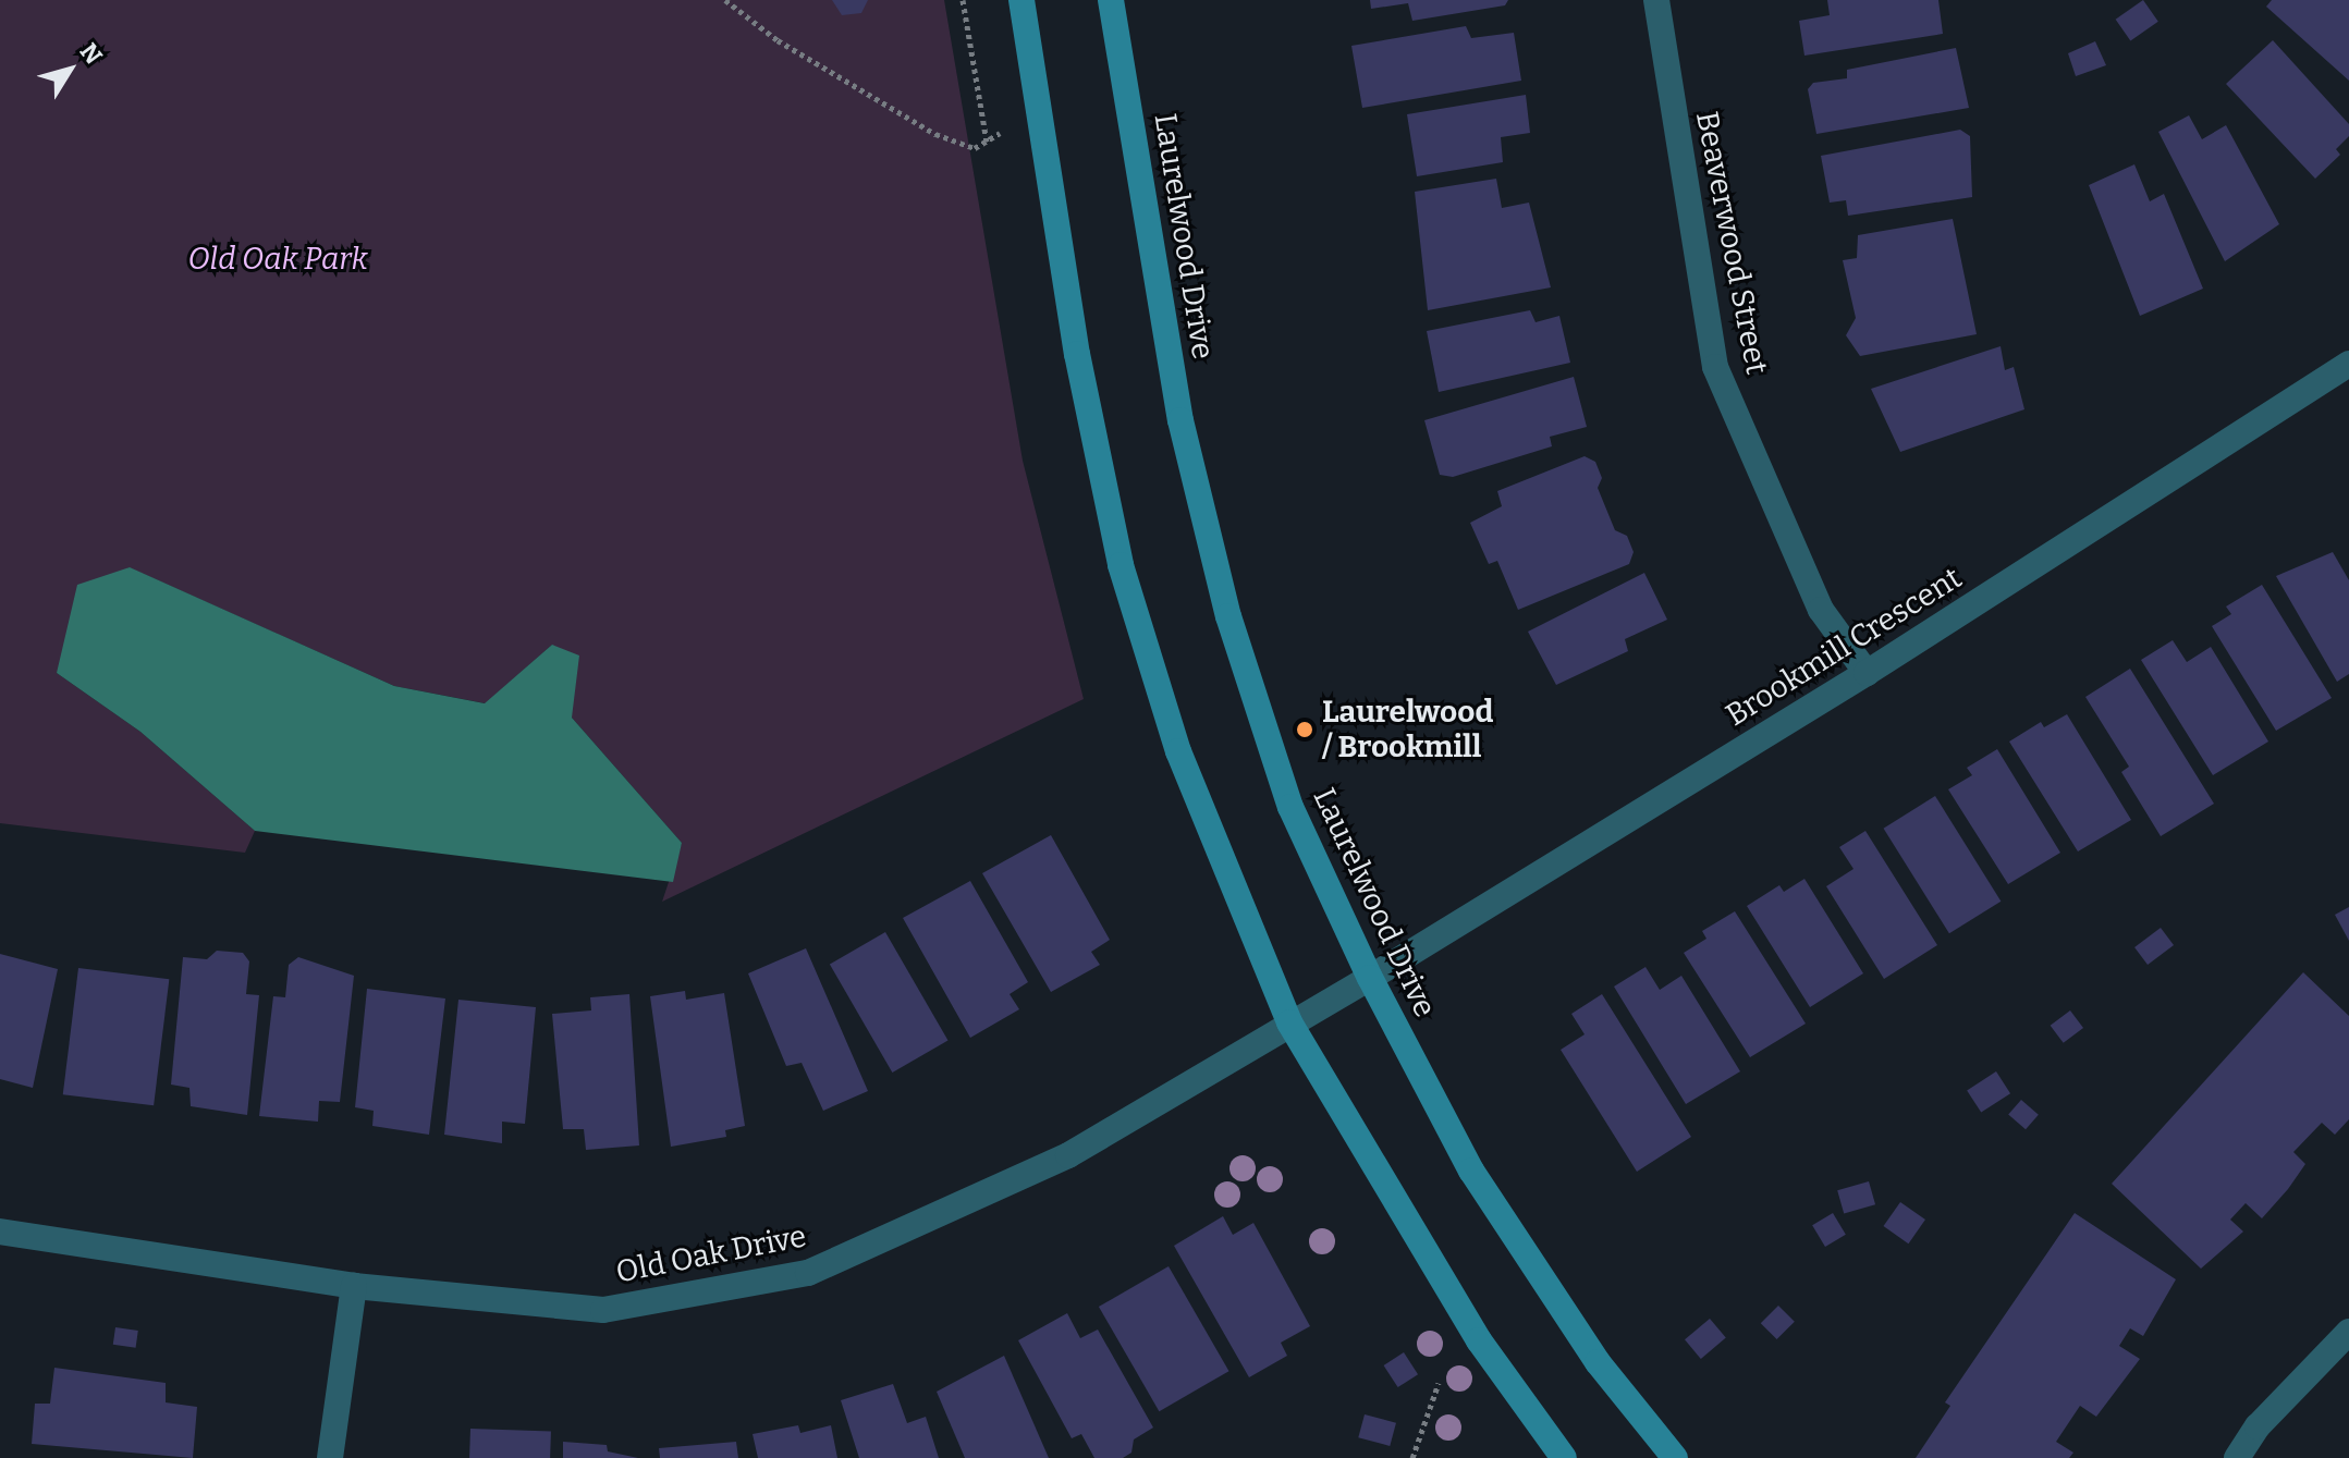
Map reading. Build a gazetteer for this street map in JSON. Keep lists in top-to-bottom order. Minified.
{"streets":{"street":["Laurelwood Drive","Beaverwood Street","Brookmill Crescent","Old Oak Drive"]},"crossings":[["Laurelwood Drive","Brookmill Crescent"],["Laurelwood Drive","Old Oak Drive"],["Beaverwood Street","Brookmill Crescent"],["Brookmill Crescent","Old Oak Drive"]],"parks":["Old Oak Park"],"places":["Laurelwood / Brookmill"],"north":"top right"}
